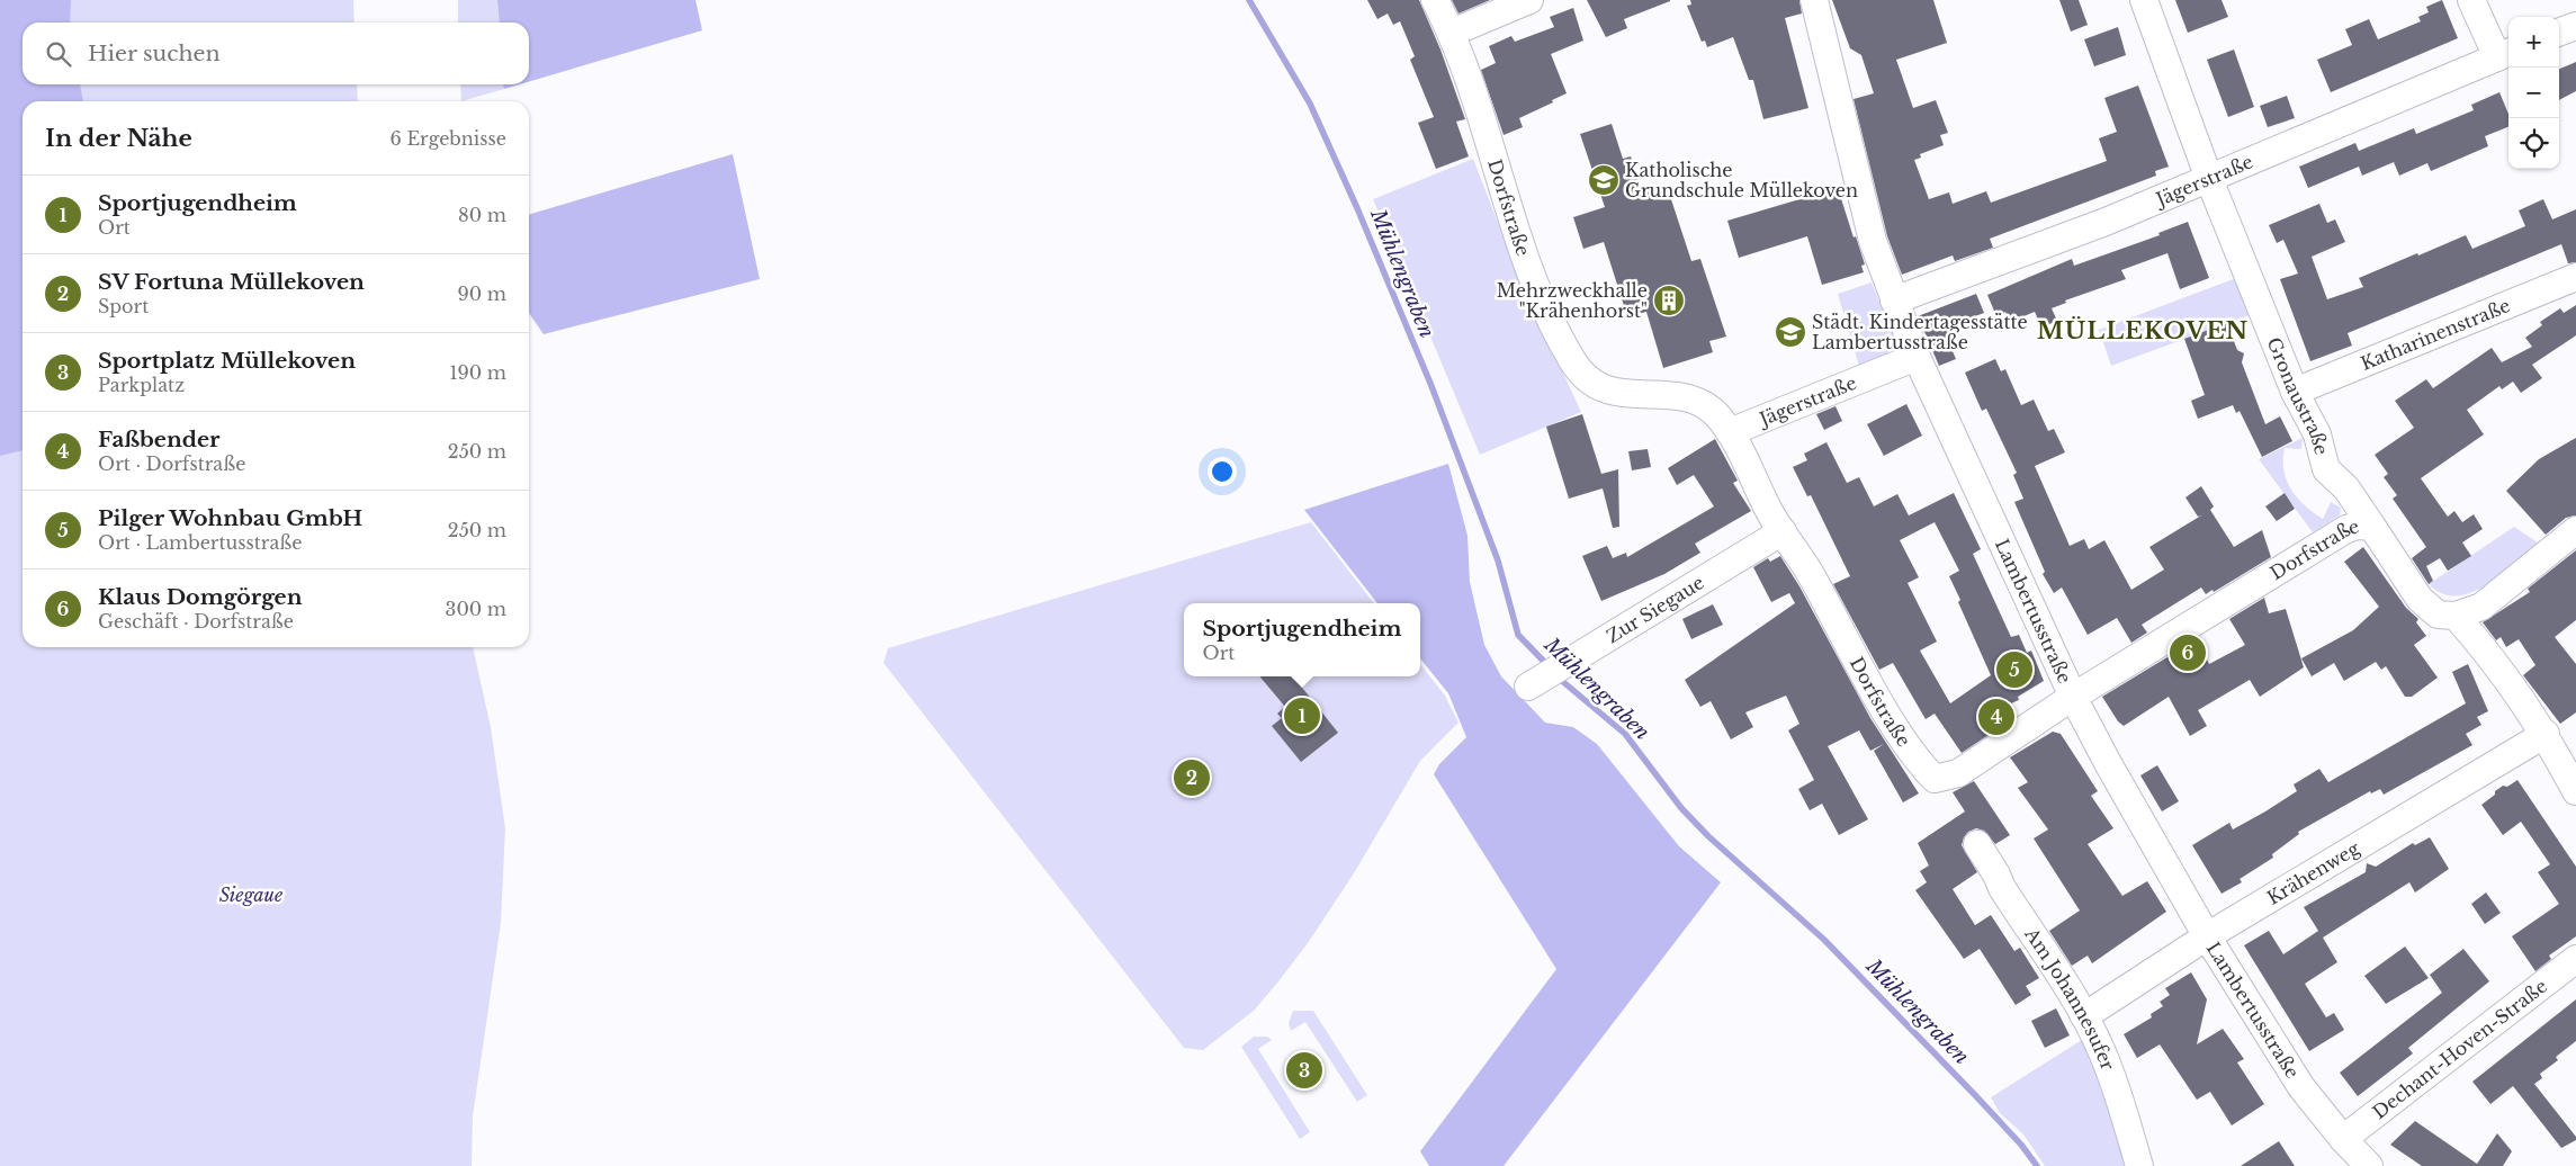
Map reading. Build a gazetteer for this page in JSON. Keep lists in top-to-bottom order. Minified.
{"streets":{"street":["Jägerstraße","Dorfstraße","Katharinenstraße","Gronaustraße","Zur Siegaue","Lambertusstraße","Krähenweg","Am Johannesufer","Dechant-Hoven-Straße"]},"crossings":[["Jägerstraße","Dorfstraße"],["Jägerstraße","Gronaustraße"],["Jägerstraße","Lambertusstraße"],["Dorfstraße","Gronaustraße"],["Dorfstraße","Zur Siegaue"],["Dorfstraße","Lambertusstraße"],["Katharinenstraße","Gronaustraße"],["Lambertusstraße","Krähenweg"],["Lambertusstraße","Dechant-Hoven-Straße"],["Krähenweg","Am Johannesufer"]],"districts":["MÜLLEKOVEN"],"water":["Mühlengraben"],"parks":["Siegaue"],"places":{"school or university":["Katholische Grundschule Müllekoven","Städt. Kindertagesstätte Lambertusstraße"],"building":["Mehrzweckhalle \"Krähenhorst\""]},"page":{"map_buttons":["+","−"],"search":"Hier suchen","heading":["In der Nähe","6 Ergebnisse"],"list":[{"mark":"1","name":"Sportjugendheim","note":"Ort","value":"80 m"},{"mark":"2","name":"SV Fortuna Müllekoven","note":"Sport","value":"90 m"},{"mark":"3","name":"Sportplatz Müllekoven","note":"Parkplatz","value":"190 m"},{"mark":"4","name":"Faßbender","note":"Ort · Dorfstraße","value":"250 m"},{"mark":"5","name":"Pilger Wohnbau GmbH","note":"Ort · Lambertusstraße","value":"250 m"},{"mark":"6","name":"Klaus Domgörgen","note":"Geschäft · Dorfstraße","value":"300 m"}],"popup":["Sportjugendheim","Ort"],"pins":["6","5","1","4","2","3"]}}
